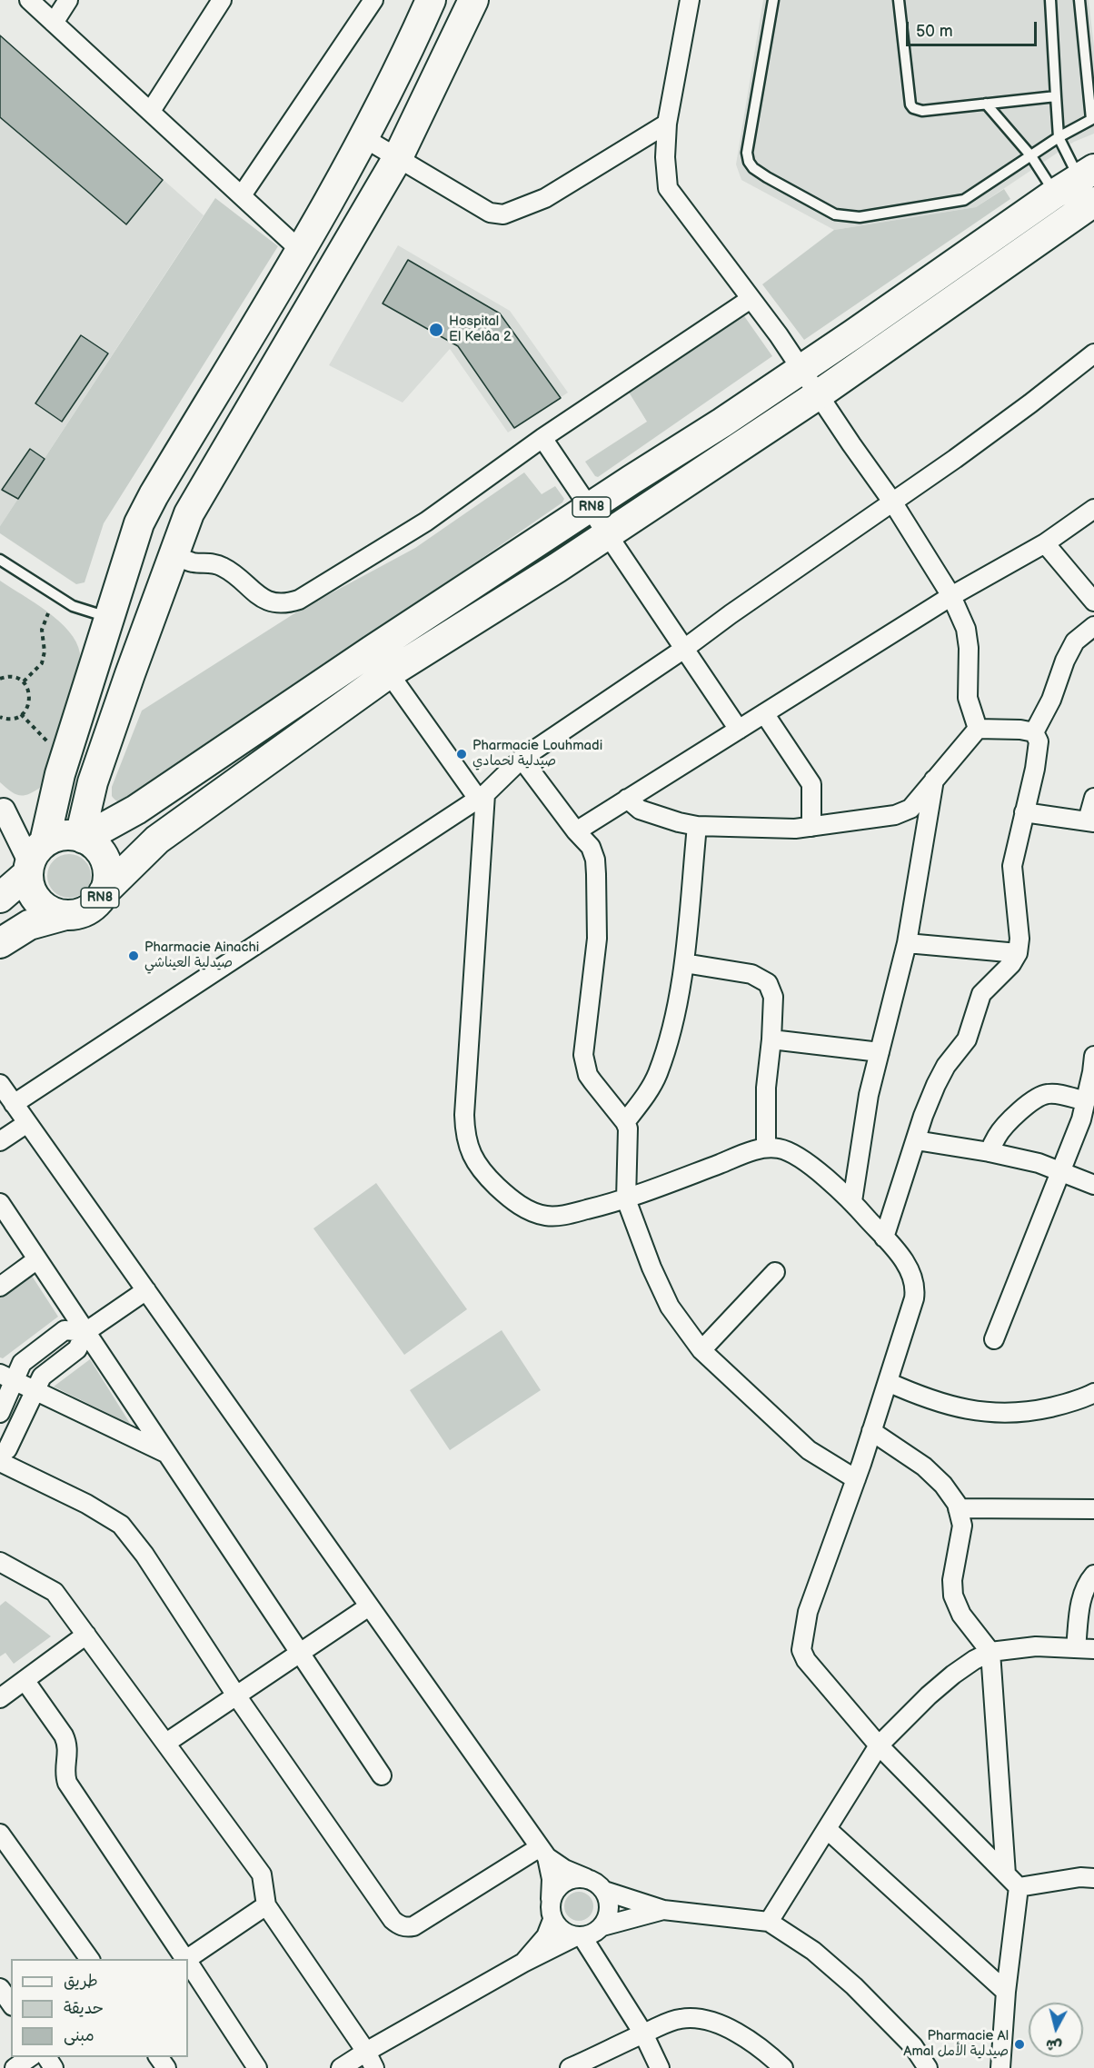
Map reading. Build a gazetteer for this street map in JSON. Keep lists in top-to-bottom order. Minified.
{"streets":{"main road":["RN8"]},"places":["Hospital El Kelâa 2","Pharmacie Louhmadi صيدلية لحمادي","Pharmacie Ainachi صيدلية العيناشي","Pharmacie Al Amal صيدلية الأمل"],"legend":["طريق","حديقة","مبنى"],"scale_bar":"50 m","north":"bottom"}
